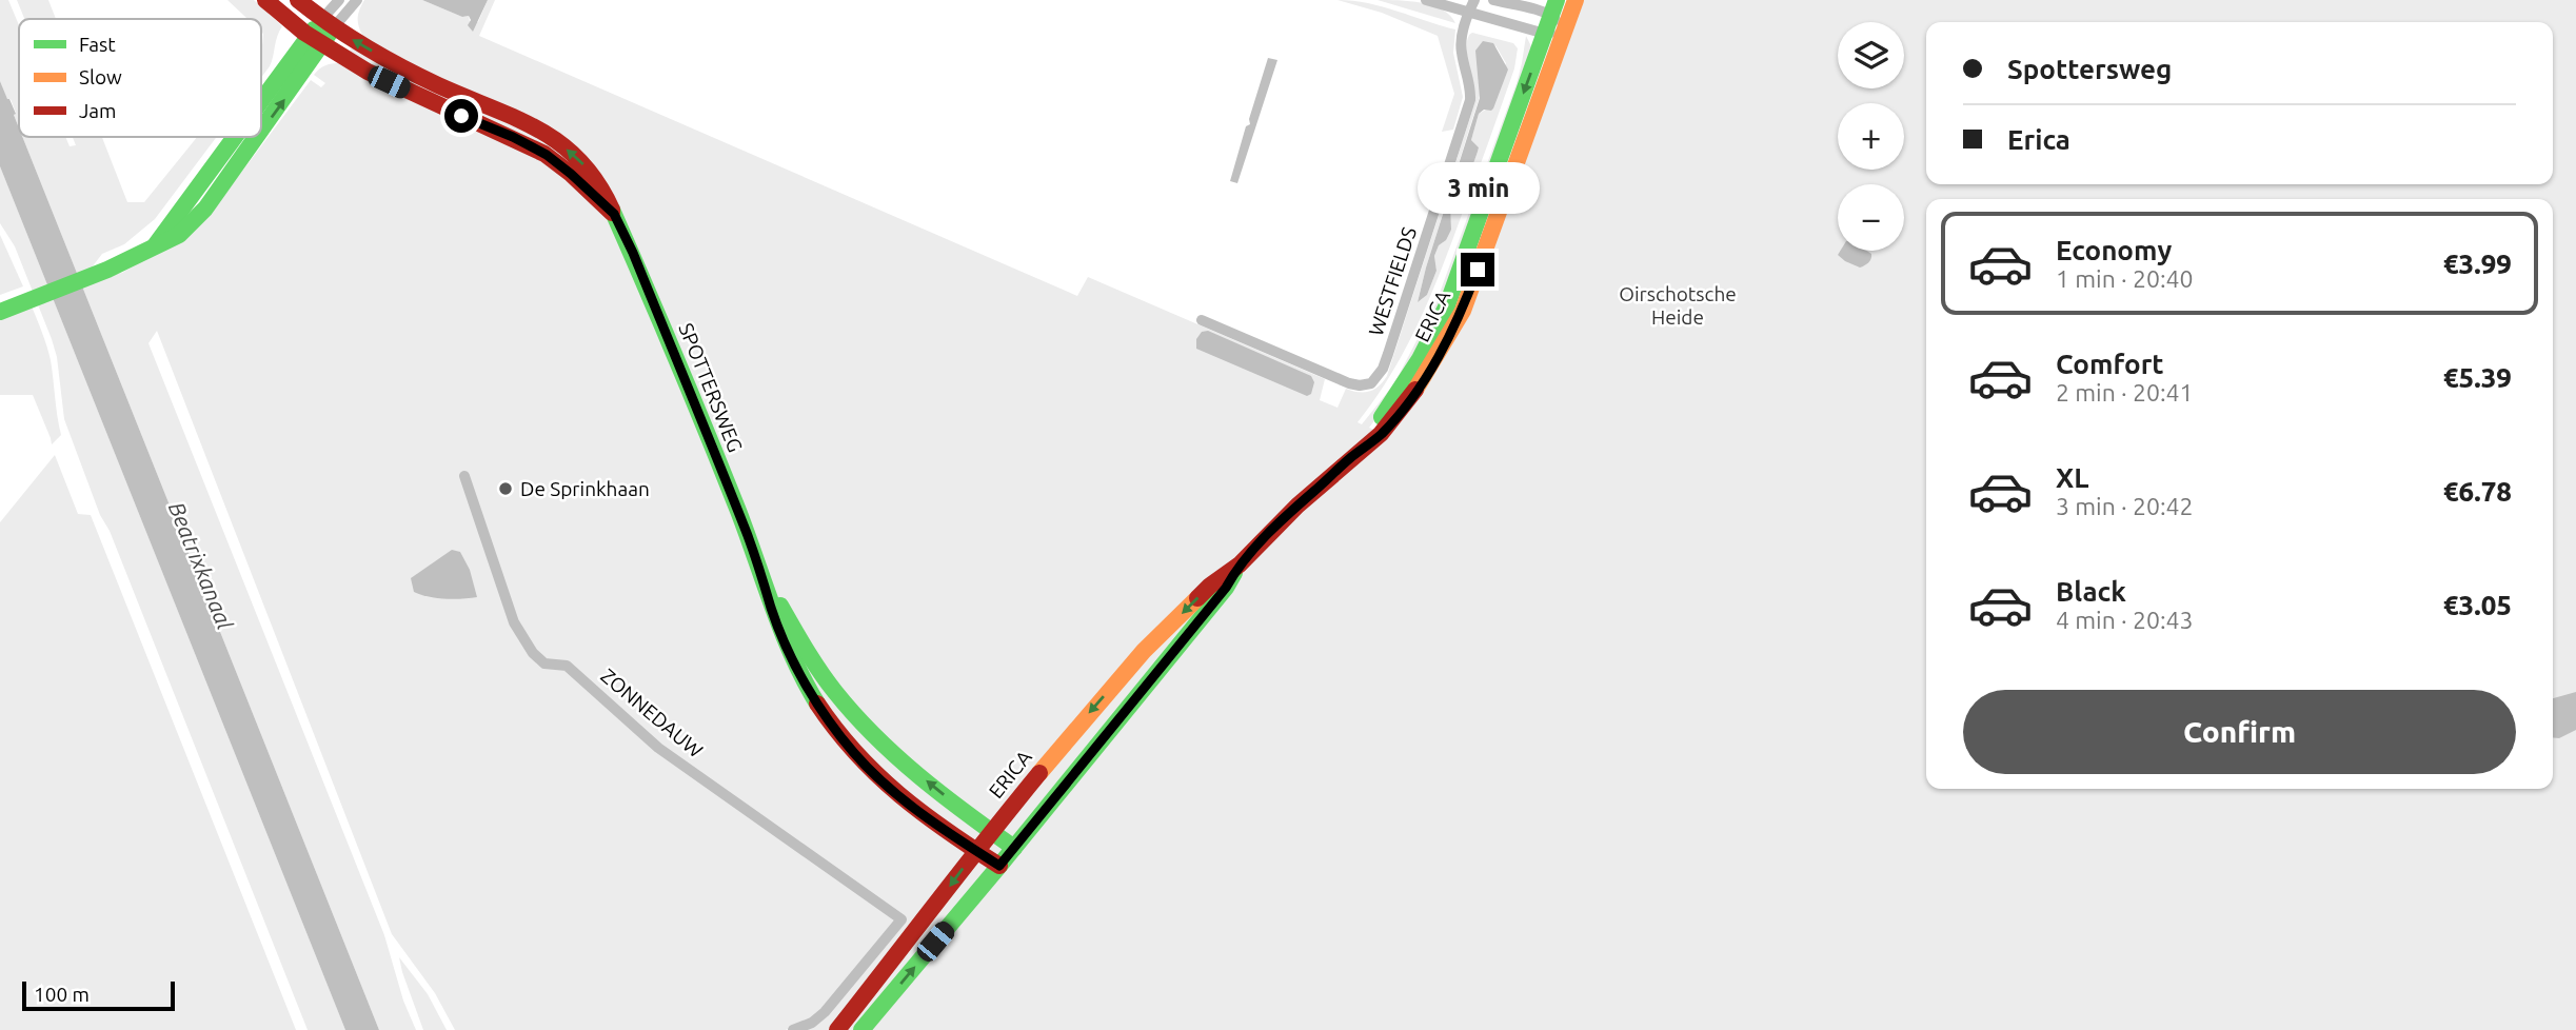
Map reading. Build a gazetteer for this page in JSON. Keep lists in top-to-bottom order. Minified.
{"streets":{"street":["WESTFIELDS","ERICA","SPOTTERSWEG","ZONNEDAUW"]},"crossings":[["ERICA","SPOTTERSWEG"]],"water":["Beatrixkanaal"],"parks":["Oirschotsche Heide"],"places":["De Sprinkhaan"],"legend":["Fast","Slow","Jam"],"scale_bar":"100 m","page":{"map_buttons":["+","−"],"banner":["Spottersweg","Erica"],"bubble":"3 min","list":[{"name":"Economy","note":"1 min · 20:40","value":"€3.99"},{"name":"Comfort","note":"2 min · 20:41","value":"€5.39"},{"name":"XL","note":"3 min · 20:42","value":"€6.78"},{"name":"Black","note":"4 min · 20:43","value":"€3.05"}],"buttons":"Confirm","scale":"100 m"}}
